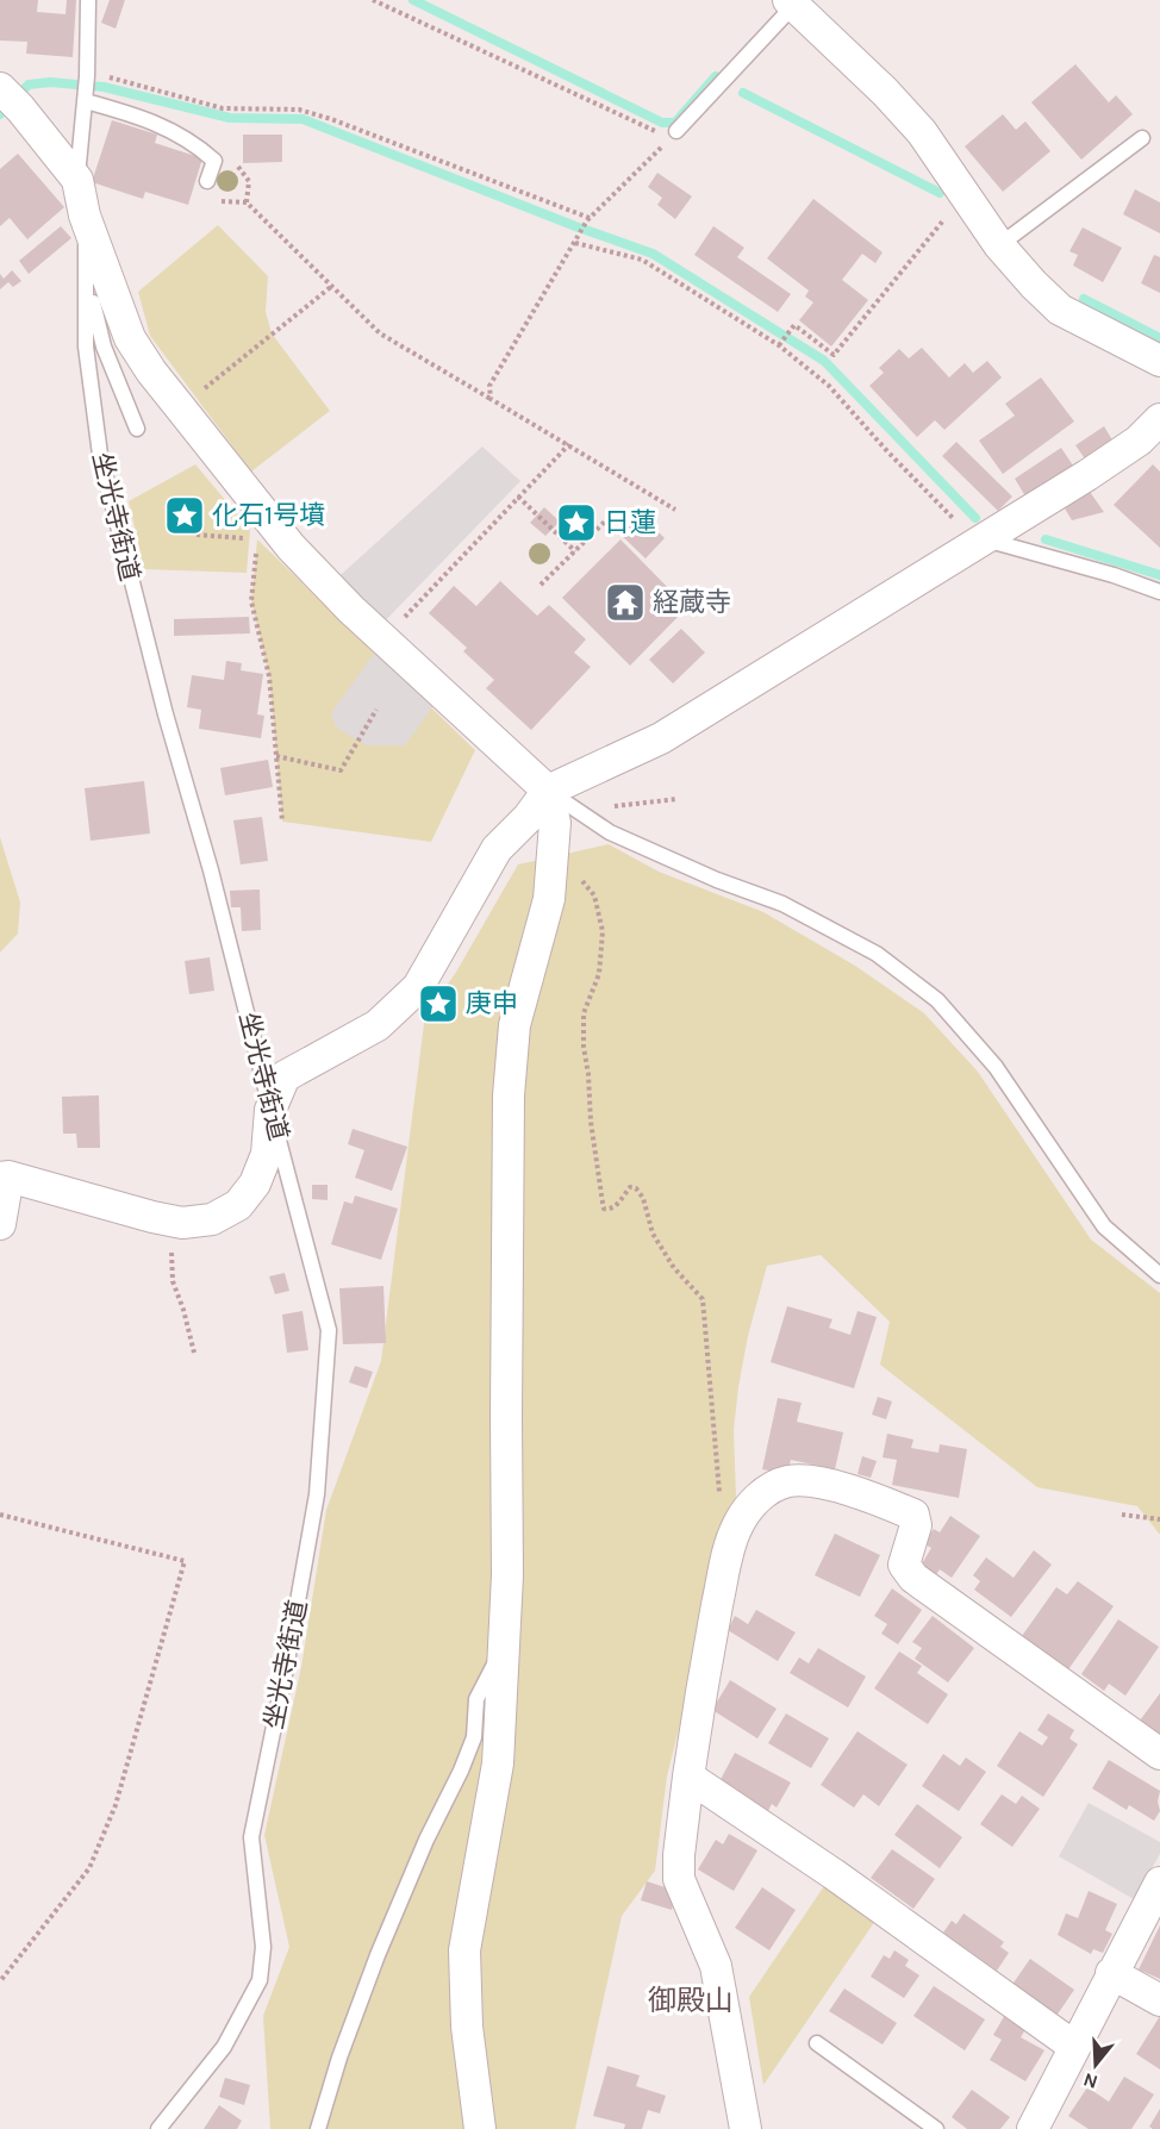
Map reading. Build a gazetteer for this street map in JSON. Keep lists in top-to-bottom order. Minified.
{"streets":{"street":["坐光寺街道"]},"districts":["御殿山"],"places":{"place":["化石1号墳","日蓮","庚申"],"temple":["経蔵寺"]},"north":"bottom"}
